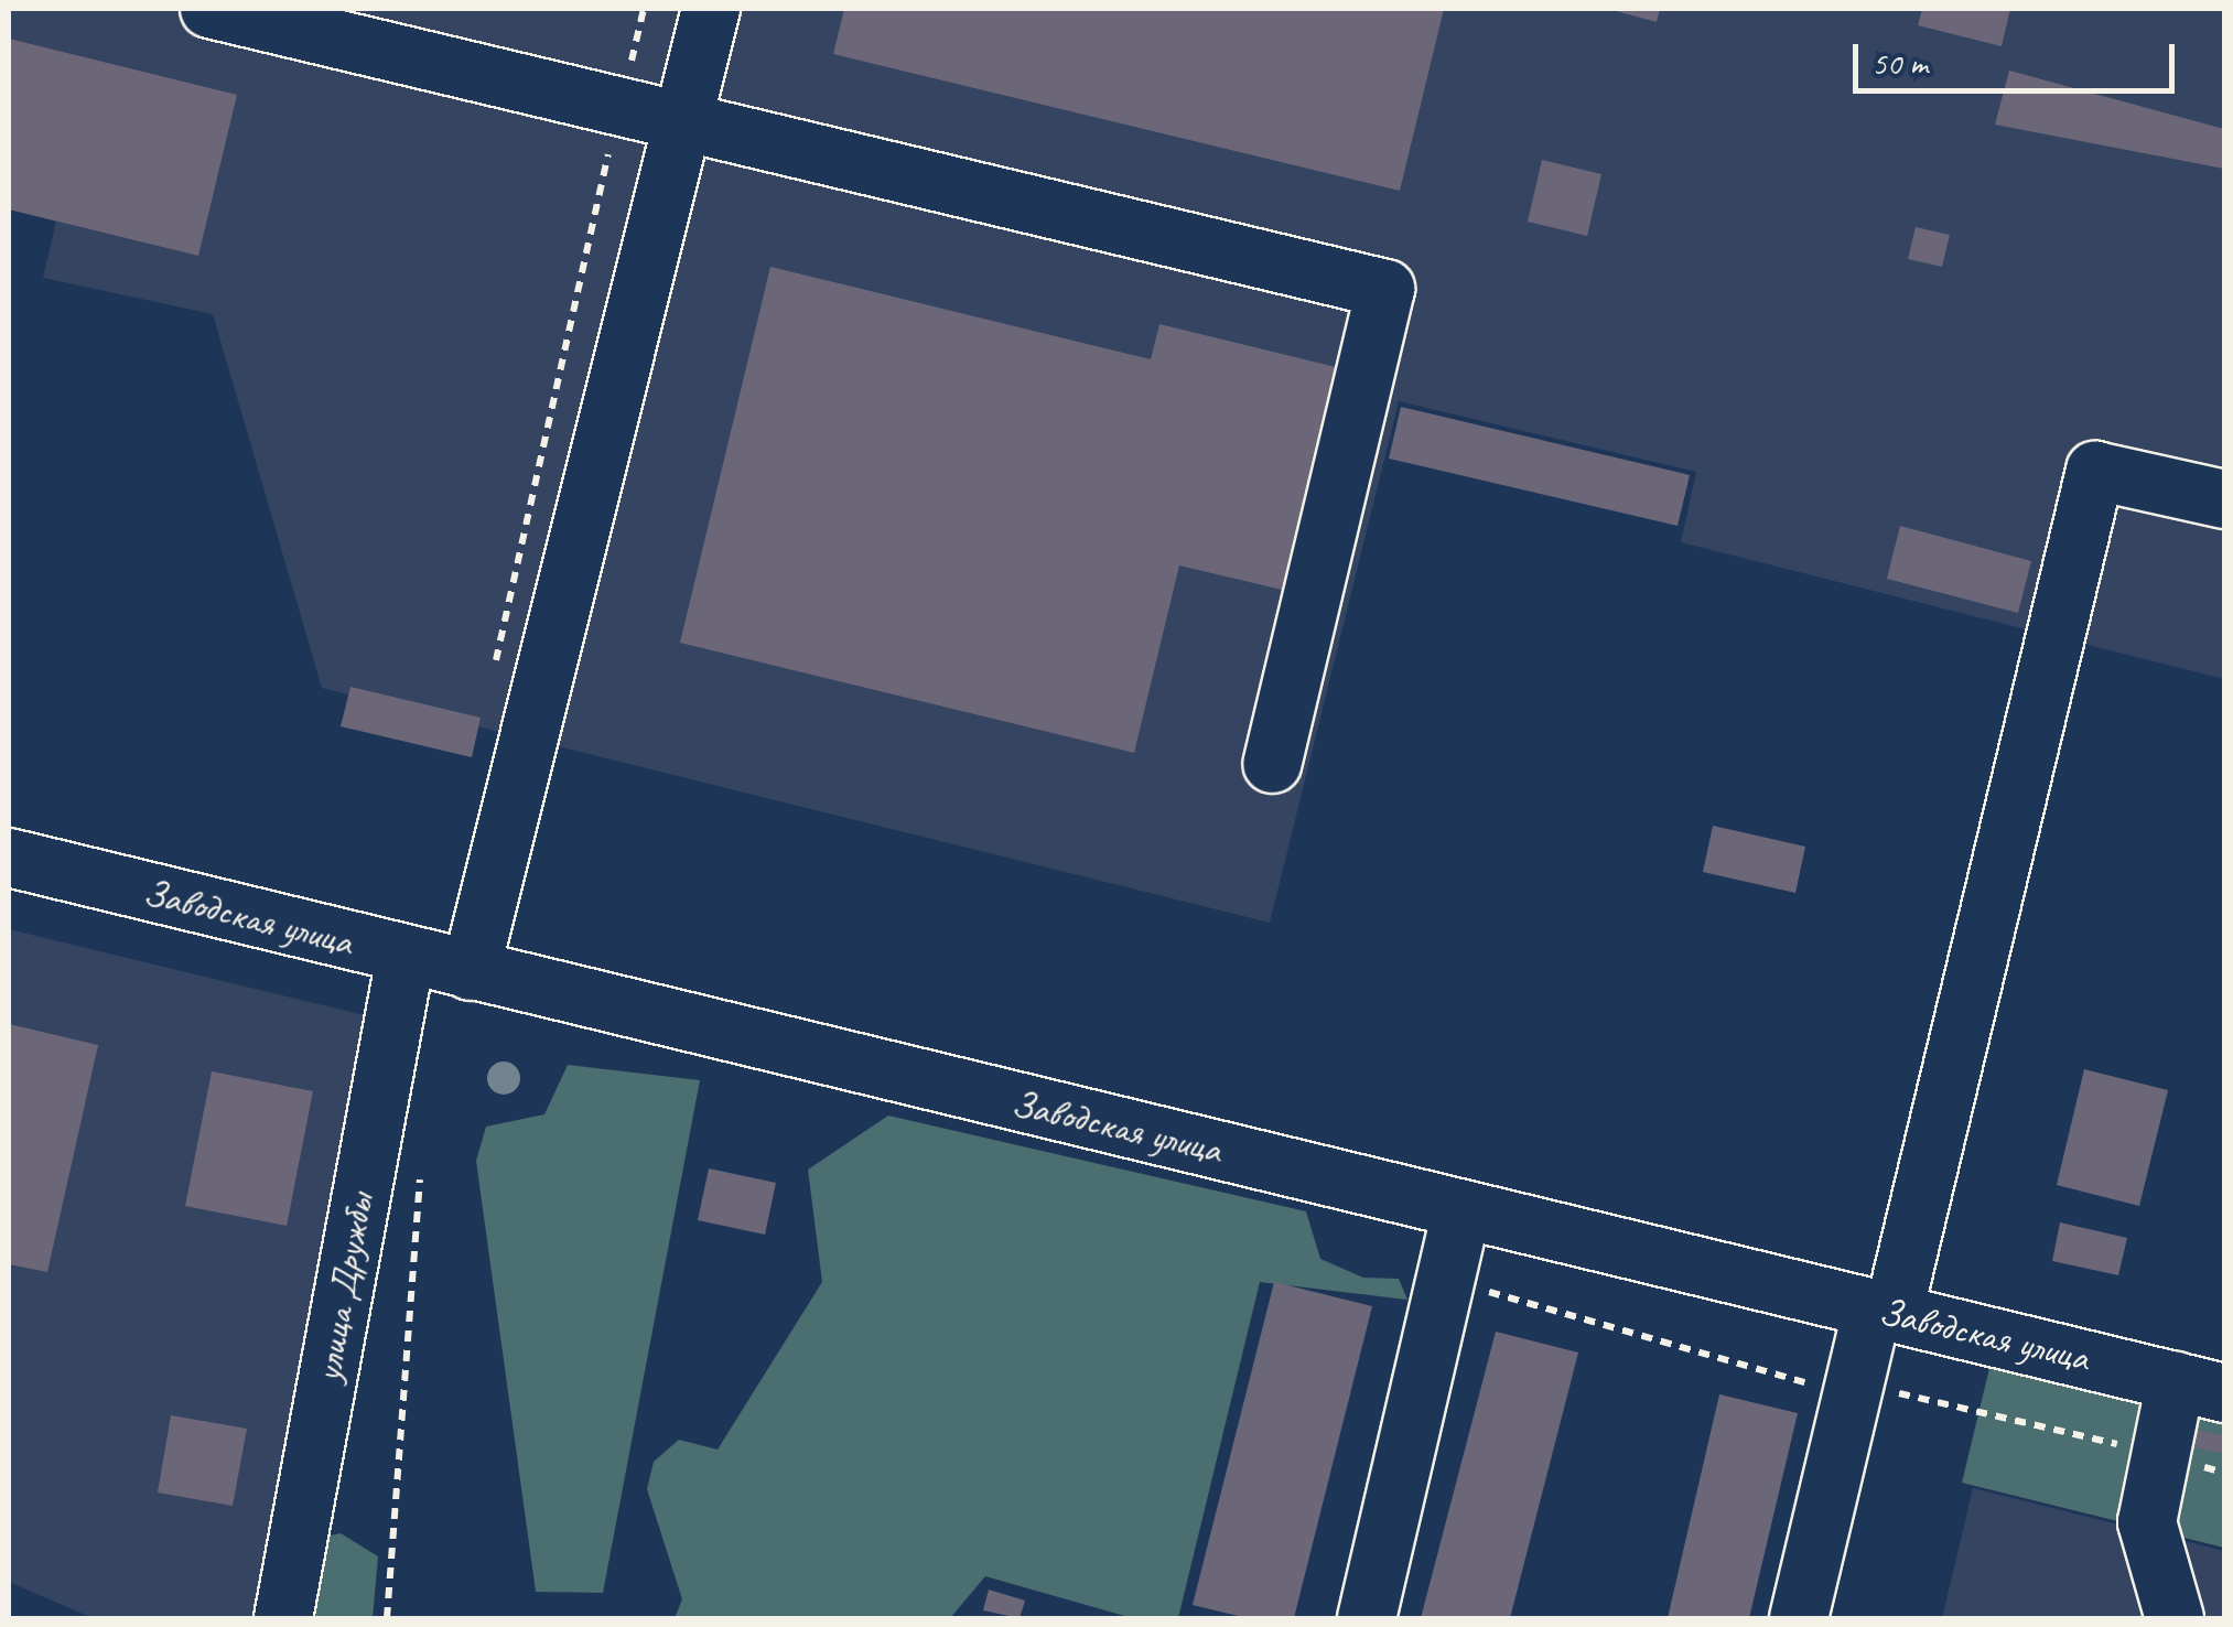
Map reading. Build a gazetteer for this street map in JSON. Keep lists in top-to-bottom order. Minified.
{"streets":{"street":["Заводская улица","улица Дружбы"]},"crossings":[["Заводская улица","улица Дружбы"]],"scale_bar":"50 m"}
